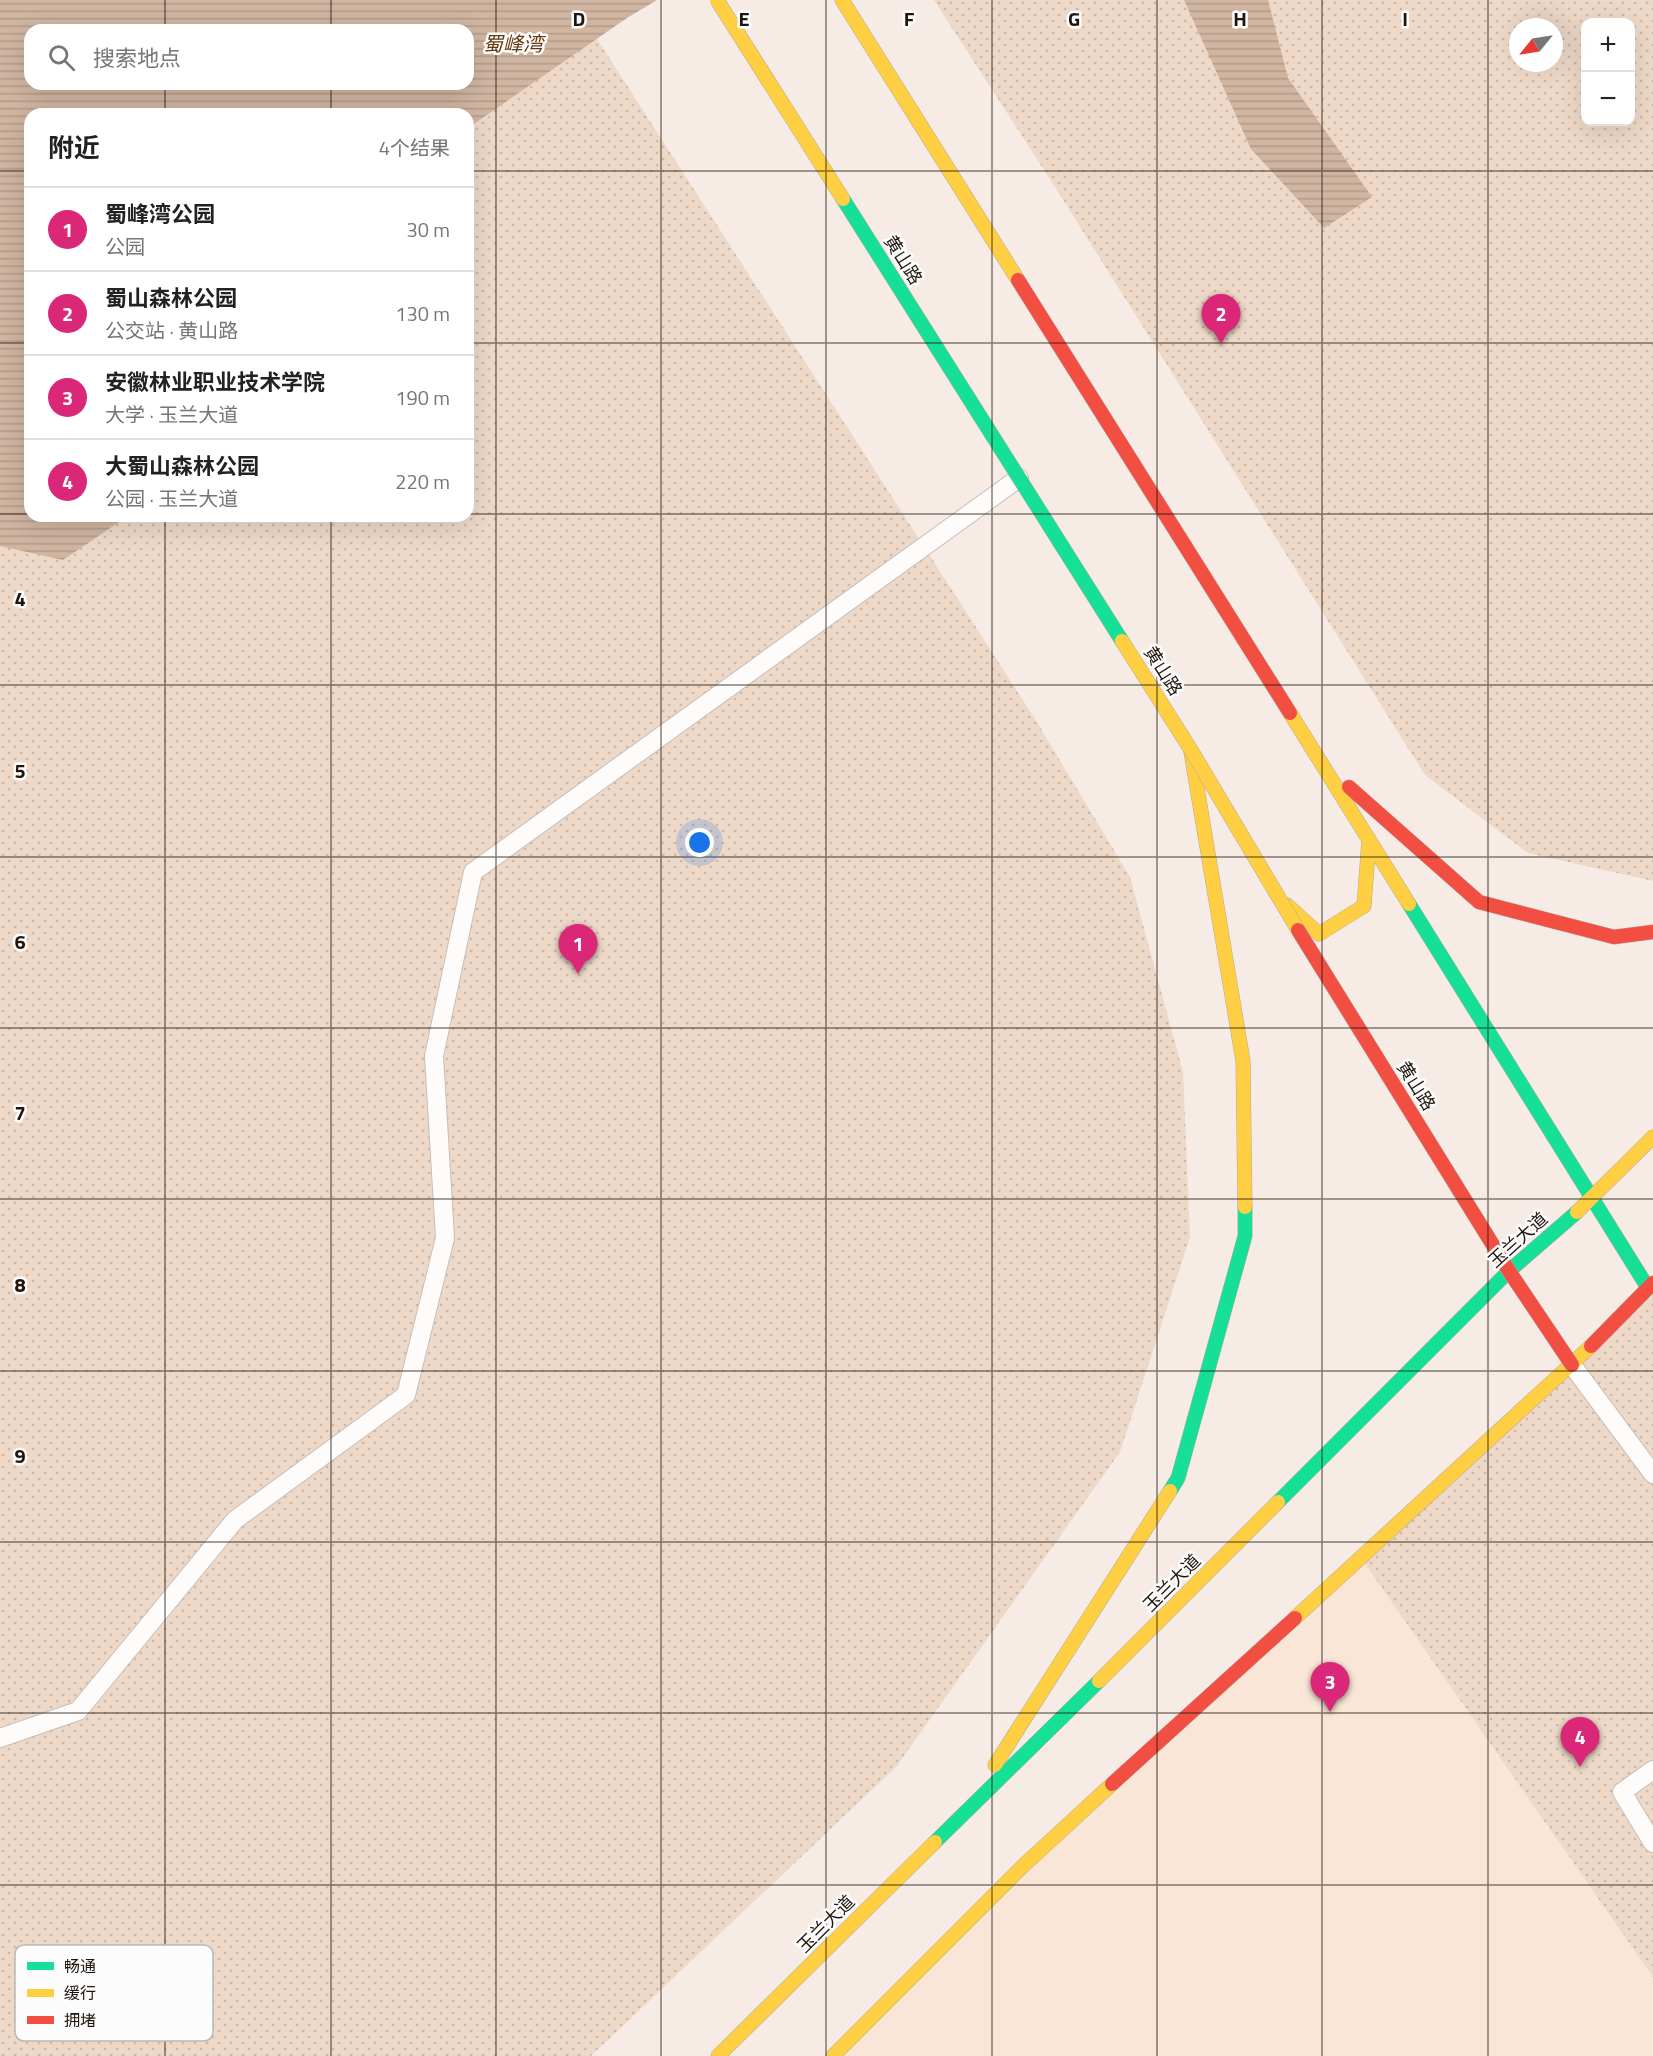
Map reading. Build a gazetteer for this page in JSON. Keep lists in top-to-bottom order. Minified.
{"streets":{"main road":["黄山路","玉兰大道"]},"crossings":[["黄山路","玉兰大道"]],"water":["蜀峰湾"],"legend":["畅通","缓行","拥堵"],"north":"bottom left","page":{"map_buttons":["+","−"],"search":"搜索地点","heading":["附近","4个结果"],"list":[{"mark":"1","name":"蜀峰湾公园","note":"公园","value":"30 m"},{"mark":"2","name":"蜀山森林公园","note":"公交站 · 黄山路","value":"130 m"},{"mark":"3","name":"安徽林业职业技术学院","note":"大学 · 玉兰大道","value":"190 m"},{"mark":"4","name":"大蜀山森林公园","note":"公园 · 玉兰大道","value":"220 m"}],"pins":["2","1","3","4"]},"grid":{"columns":["D","E","F","G","H","I"],"rows":["4","5","6","7","8","9"]}}
